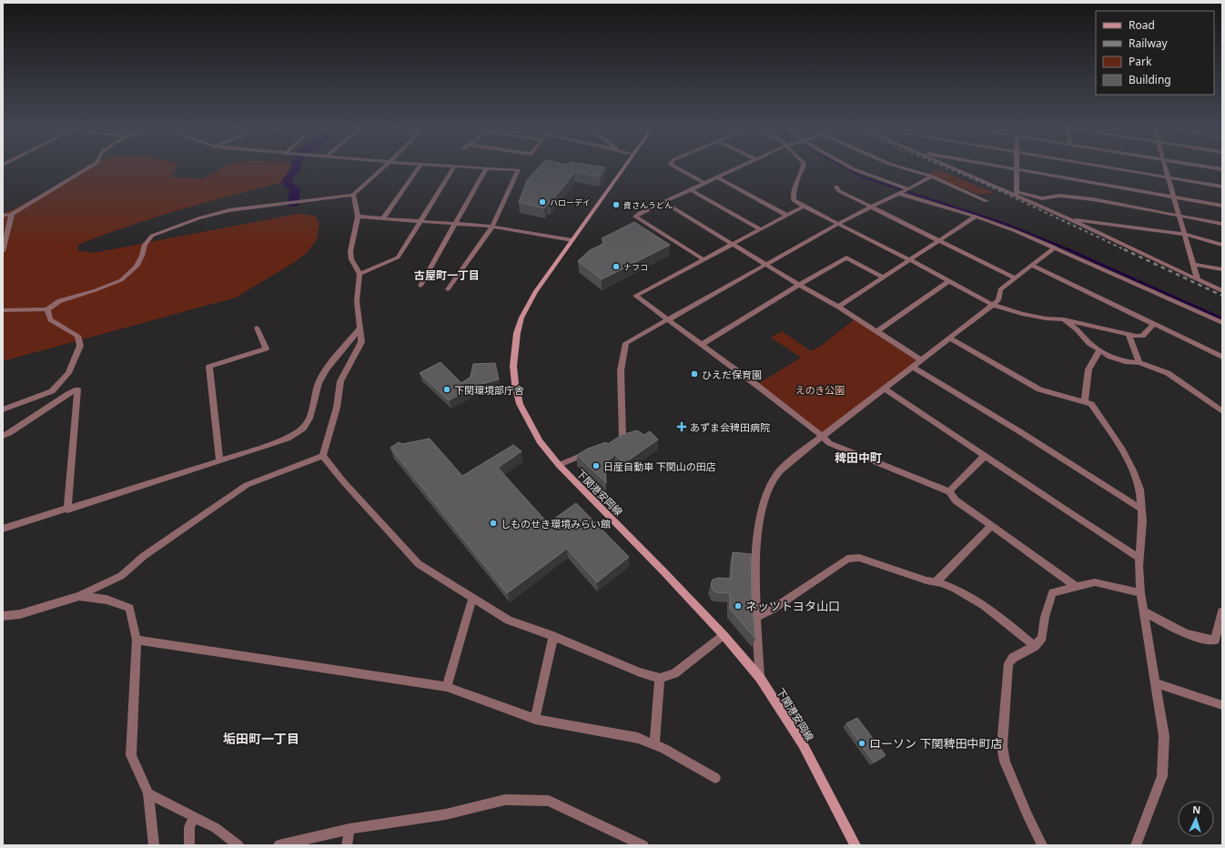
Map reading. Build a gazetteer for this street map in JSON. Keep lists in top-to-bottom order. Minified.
{"streets":{"main road":["下関港安岡線"]},"districts":["古屋町一丁目","稗田中町","垢田町一丁目"],"parks":["えのき公園"],"places":{"other":["ハローデイ","資さんうどん","ナフコ","ひえだ保育園","下関環境部庁舎","日産自動車 下関山の田店","しものせき環境みらい館","ネッツトヨタ山口","ローソン 下関稗田中町店"],"health":["あずま会稗田病院"]},"legend":["Road","Railway","Park","Building"],"north":"top"}
